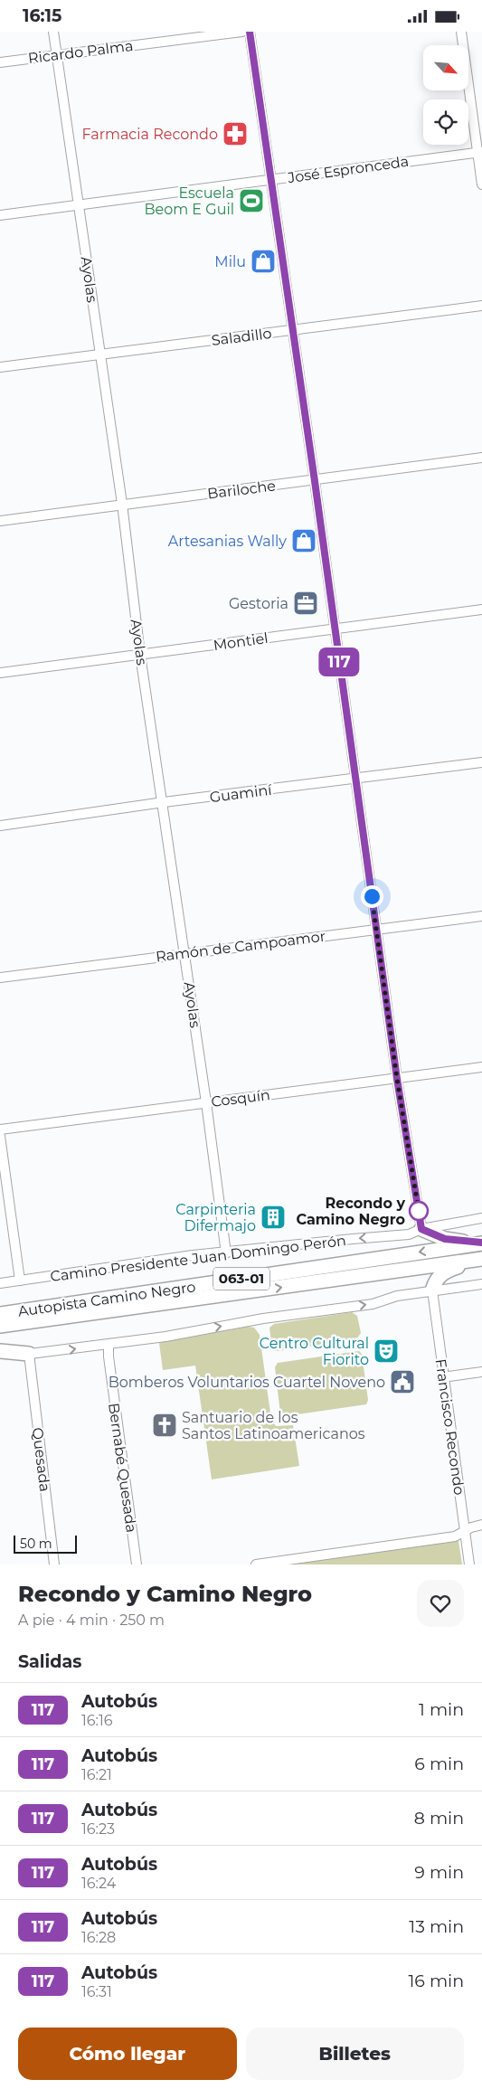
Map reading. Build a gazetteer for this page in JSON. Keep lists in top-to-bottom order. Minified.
{"streets":{"highway":["063-01","Autopista Camino Negro"],"street":["Ricardo Palma","José Espronceda","Ayolas","Saladillo","Bariloche","Montiel","Guaminí","Ramón de Campoamor","Cosquín","Camino Presidente Juan Domingo Perón","Francisco Recondo","Quesada","Bernabé Quesada"]},"crossings":[["Ricardo Palma","Ayolas"],["José Espronceda","Ayolas"],["Ayolas","Saladillo"],["Ayolas","Bariloche"],["Ayolas","Montiel"],["Ayolas","Guaminí"],["Ayolas","Ramón de Campoamor"],["Ayolas","Cosquín"],["Ayolas","Camino Presidente Juan Domingo Perón"]],"places":{"pharmacy":["Farmacia Recondo"],"sports":["Escuela Beom E Guil"],"shop":["Milu","Artesanias Wally"],"office":["Gestoria"],"other":["Recondo y Camino Negro"],"building":["Carpinteria Difermajo"],"theatre":["Centro Cultural Fiorito"],"public building":["Bomberos Voluntarios Cuartel Noveno"],"church":["Santuario de los Santos Latinoamericanos"]},"lines":["bus line 117"],"scale_bar":"50 m","north":"bottom right","page":{"status":"16:15","on_map":"117","scale":"50 m","heading":[["Recondo y Camino Negro","A pie · 4 min · 250 m"],"Salidas"],"list":[{"mark":"117","name":"Autobús","note":"16:16","value":"1 min"},{"mark":"117","name":"Autobús","note":"16:21","value":"6 min"},{"mark":"117","name":"Autobús","note":"16:23","value":"8 min"},{"mark":"117","name":"Autobús","note":"16:24","value":"9 min"},{"mark":"117","name":"Autobús","note":"16:28","value":"13 min"},{"mark":"117","name":"Autobús","note":"16:31","value":"16 min"}],"buttons":["Cómo llegar","Billetes"]}}
